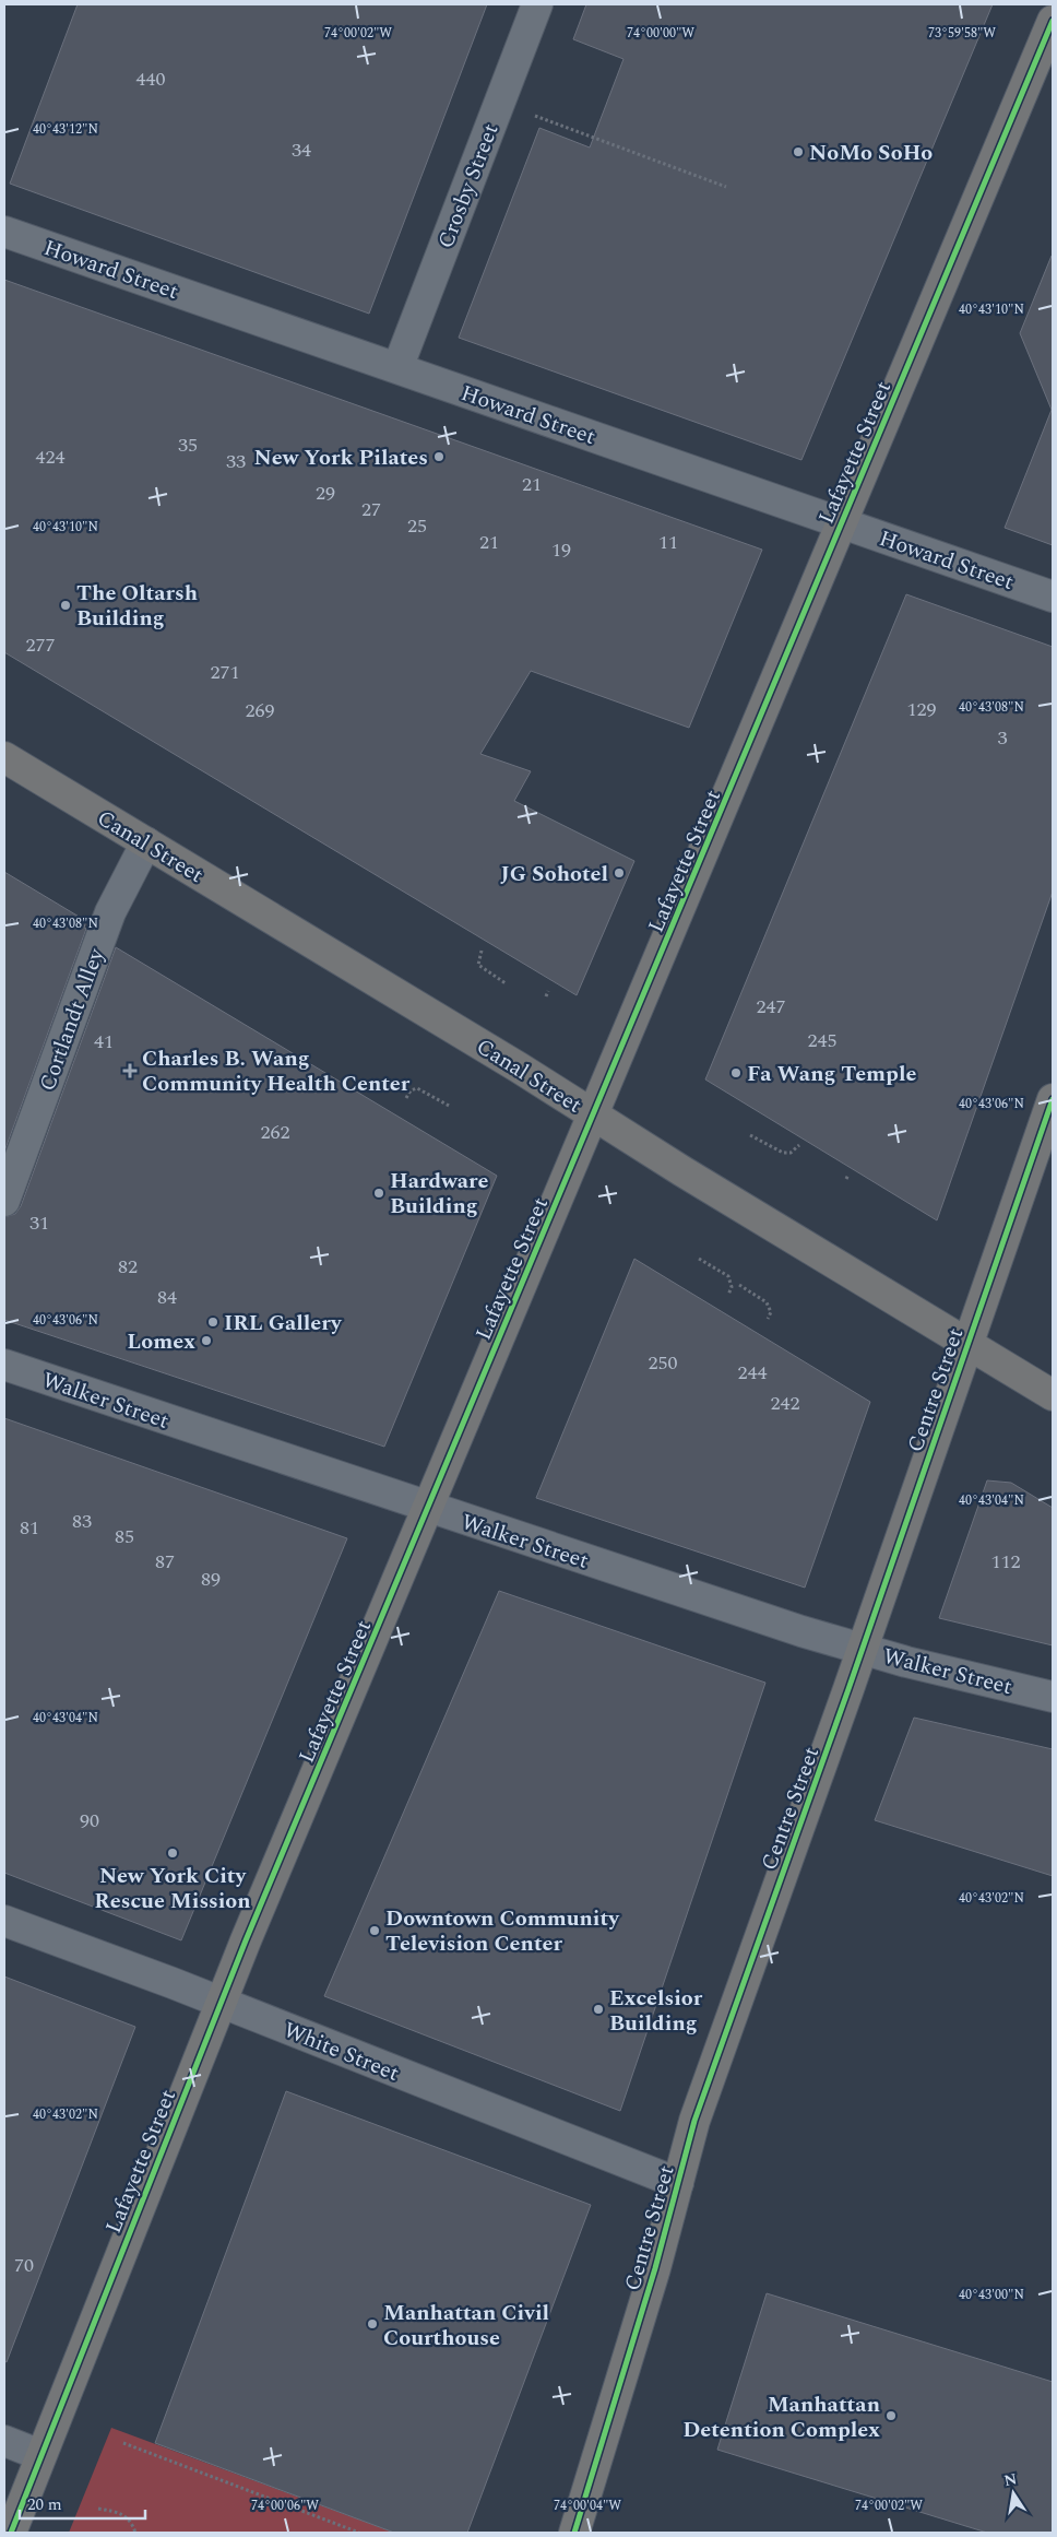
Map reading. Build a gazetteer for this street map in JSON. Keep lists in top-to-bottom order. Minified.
{"streets":{"main road":["Lafayette Street","Canal Street","Centre Street"],"street":["Crosby Street","Howard Street","Cortlandt Alley","Walker Street","White Street"]},"crossings":[["Crosby Street","Howard Street"],["Howard Street","Lafayette Street"],["Lafayette Street","Canal Street"],["Lafayette Street","Walker Street"],["Lafayette Street","White Street"],["Canal Street","Cortlandt Alley"],["Canal Street","Centre Street"],["Centre Street","Walker Street"],["Centre Street","White Street"]],"places":{"other":["NoMo SoHo","New York Pilates","The Oltarsh Building","JG Sohotel","Fa Wang Temple","Hardware Building","IRL Gallery","Lomex","New York City Rescue Mission","Downtown Community Television Center","Excelsior Building","Manhattan Civil Courthouse","Manhattan Detention Complex"],"health":["Charles B. Wang Community Health Center"]},"house_numbers":["440","34","35","424","33","21","29","27","25","21","11","19","277","271","129","269","3","247","245","41","262","31","82","84","250","244","242","83","81","85","87","112","89","90","70"],"scale_bar":"20 m","north":"top","coordinates":["74°00'02\"W","74°00'00\"W","73°59'58\"W","40°43'12\"N","40°43'10\"N","40°43'08\"N","40°43'06\"N","40°43'04\"N","40°43'02\"N","40°43'00\"N","74°00'06\"W","74°00'04\"W"]}
